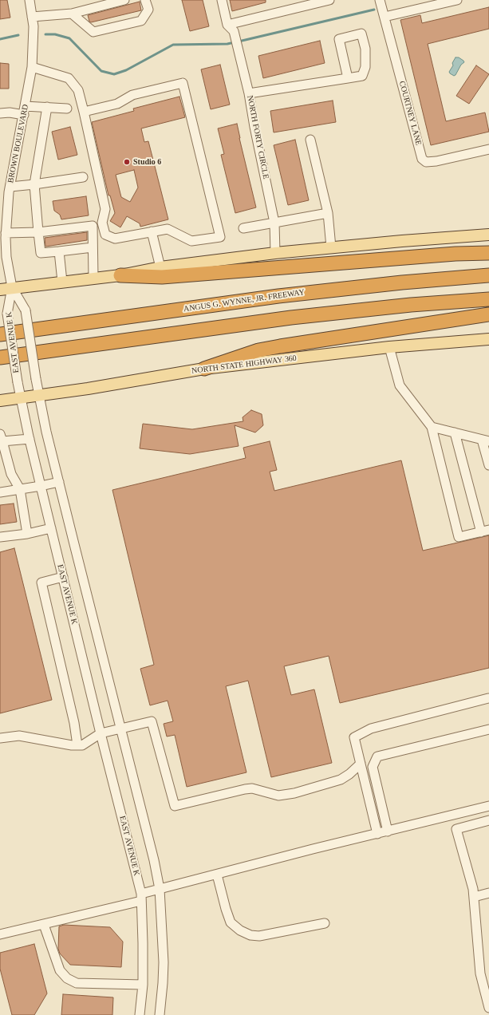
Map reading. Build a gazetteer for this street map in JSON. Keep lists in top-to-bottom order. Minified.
{"streets":{"highway":["ANGUS G. WYNNE, JR. FREEWAY"],"main road":["NORTH STATE HIGHWAY 360"],"street":["COURTNEY LANE","NORTH FORTY CIRCLE","BROWN BOULEVARD","EAST AVENUE K"]},"crossings":[["BROWN BOULEVARD","EAST AVENUE K"],["EAST AVENUE K","NORTH STATE HIGHWAY 360"]],"places":["Studio 6"]}
